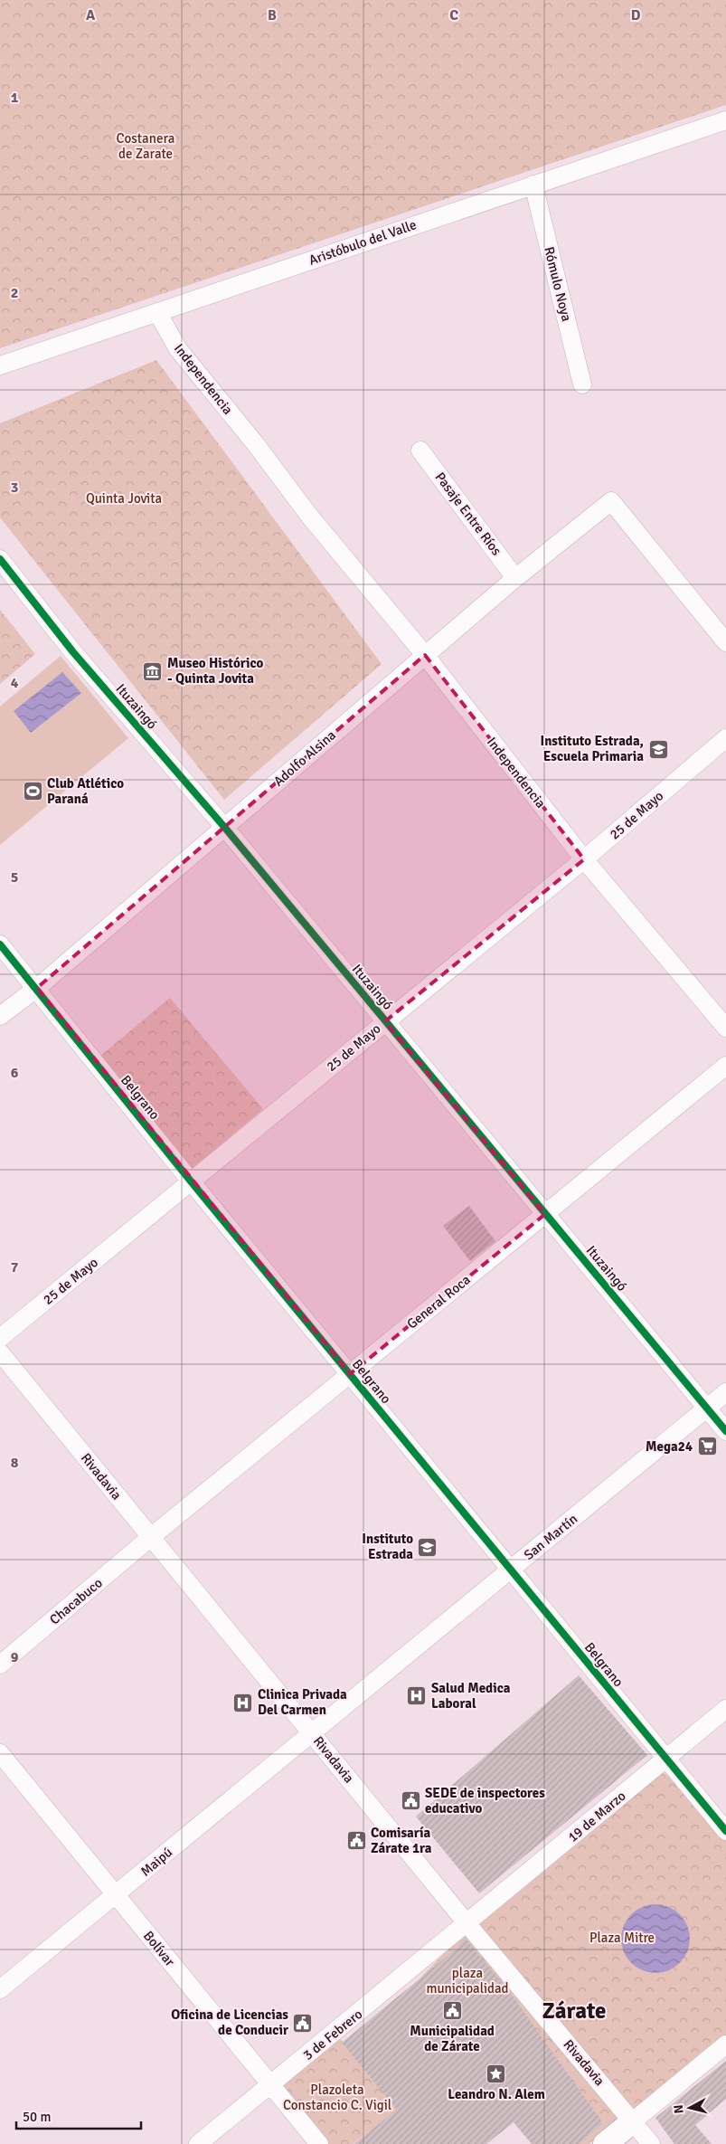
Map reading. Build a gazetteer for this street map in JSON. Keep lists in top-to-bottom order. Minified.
{"streets":{"street":["Aristóbulo del Valle","Rómulo Noya","Independencia","Pasaje Entre Ríos","Ituzaingó","Adolfo Alsina","25 de Mayo","Belgrano","General Roca","Rivadavia","San Martín","Chacabuco","19 de Marzo","Maipú","Bolívar","3 de Febrero"]},"crossings":[["Aristóbulo del Valle","Rómulo Noya"],["Aristóbulo del Valle","Independencia"],["Independencia","Adolfo Alsina"],["Independencia","25 de Mayo"],["Pasaje Entre Ríos","Adolfo Alsina"],["Ituzaingó","Adolfo Alsina"],["Ituzaingó","25 de Mayo"],["Ituzaingó","General Roca"],["Ituzaingó","San Martín"],["Adolfo Alsina","Belgrano"],["25 de Mayo","Belgrano"],["Belgrano","General Roca"],["Belgrano","San Martín"],["Belgrano","19 de Marzo"],["General Roca","Rivadavia"],["General Roca","Chacabuco"],["Rivadavia","San Martín"],["Rivadavia","Chacabuco"],["Rivadavia","19 de Marzo"],["Rivadavia","Maipú"],["Rivadavia","3 de Febrero"],["San Martín","Maipú"],["19 de Marzo","3 de Febrero"],["Maipú","Bolívar"],["Bolívar","3 de Febrero"]],"districts":["Zárate"],"parks":["Costanera de Zarate","Quinta Jovita","Plaza Mitre","plaza municipalidad","Plazoleta Constancio C. Vigil"],"places":{"museum":["Museo Histórico - Quinta Jovita"],"school or university":["Instituto Estrada, Escuela Primaria","Instituto Estrada"],"sports":["Club Atlético Paraná"],"supermarket":["Mega24"],"hospital":["Salud Medica Laboral","Clinica Privada Del Carmen"],"public building":["SEDE de inspectores educativo","Comisaría Zárate 1ra","Municipalidad de Zárate","Oficina de Licencias de Conducir"],"place":["Leandro N. Alem"]},"scale_bar":"50 m","north":"left","grid":{"columns":["A","B","C","D"],"rows":["1","2","3","4","5","6","7","8","9"]}}
